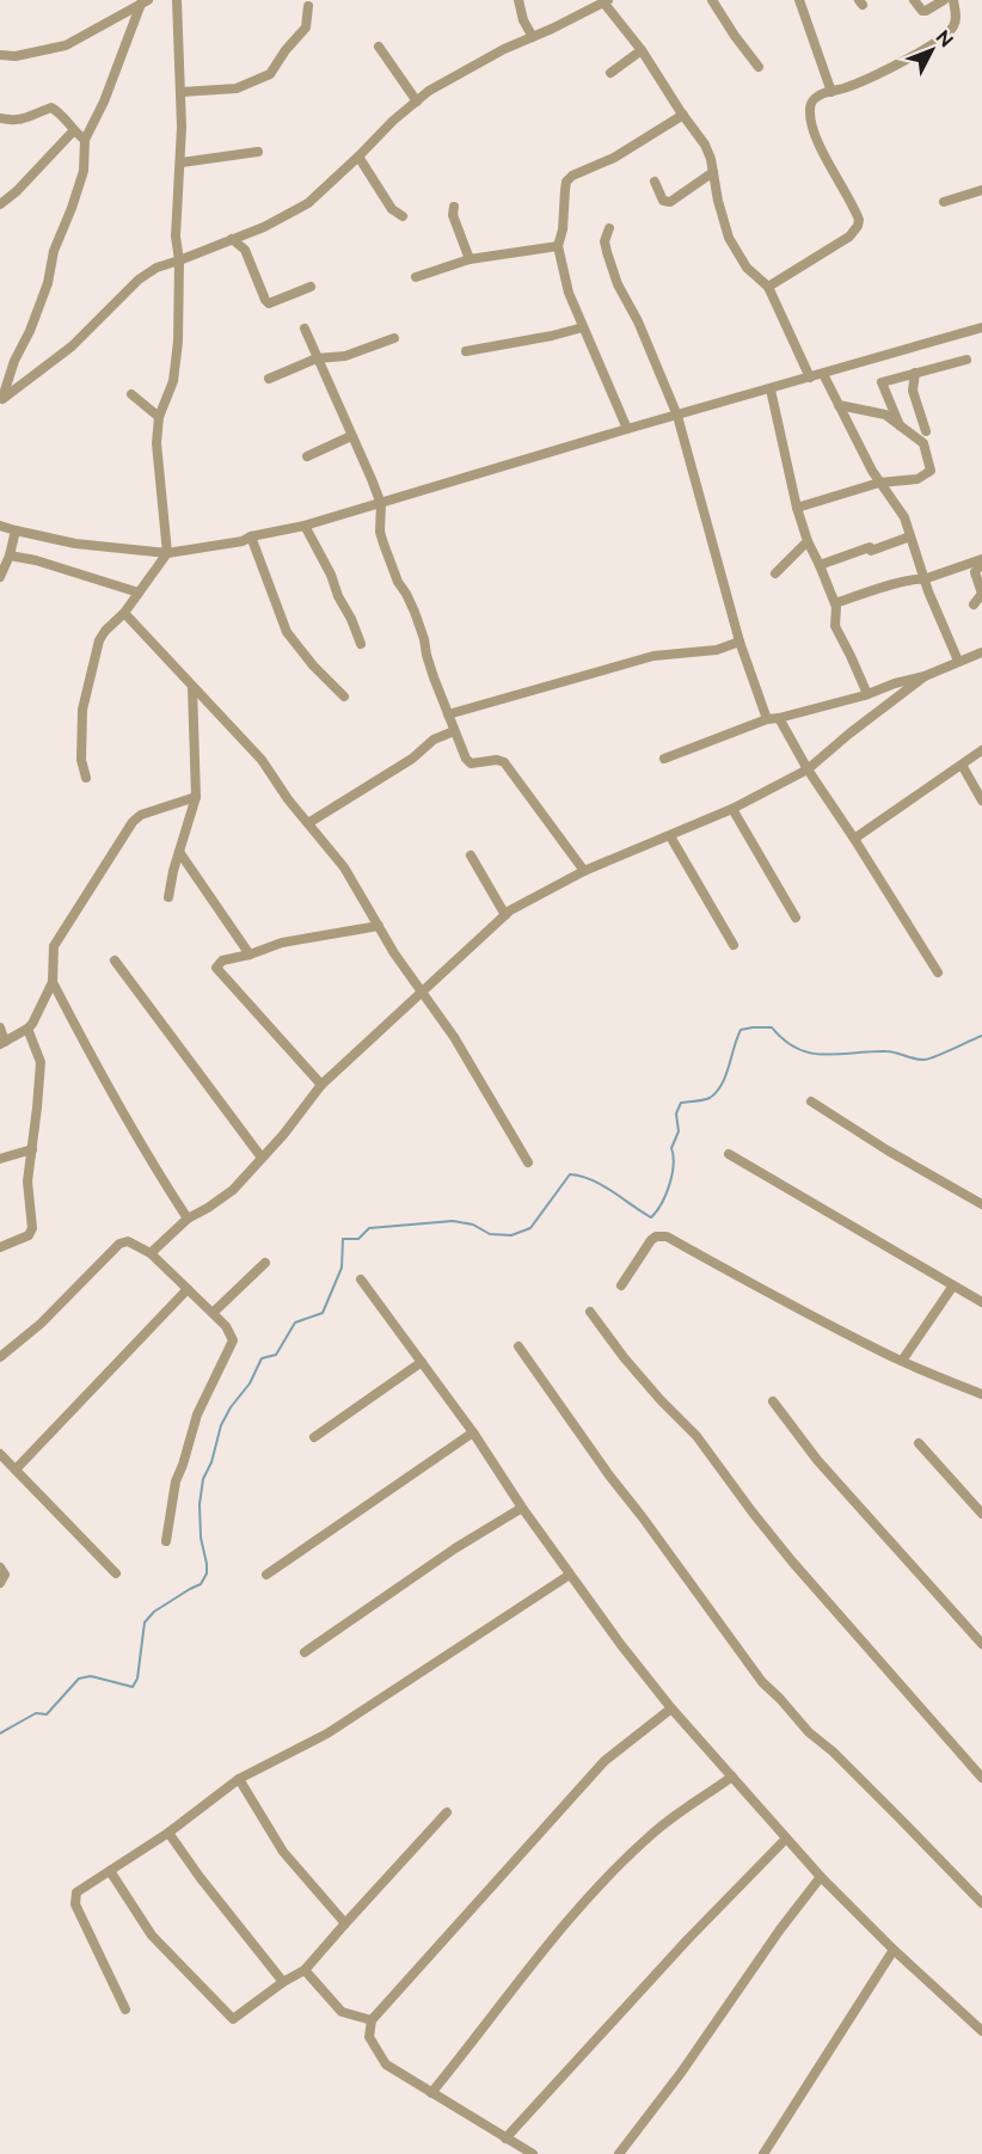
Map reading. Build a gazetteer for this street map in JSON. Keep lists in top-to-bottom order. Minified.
{"north":"top right"}
